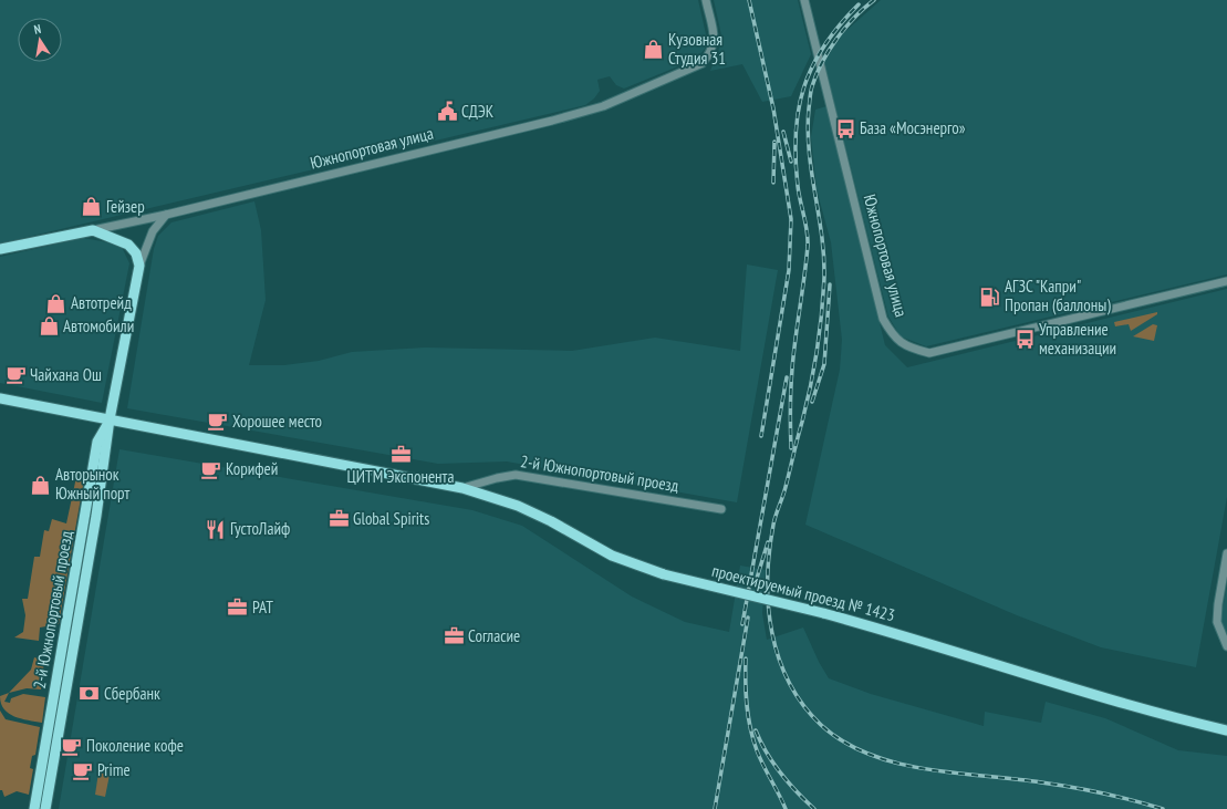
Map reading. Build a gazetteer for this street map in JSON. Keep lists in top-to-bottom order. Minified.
{"streets":{"main road":["Южнопортовая улица","2-й Южнопортовый проезд","проектируемый проезд № 1423"]},"crossings":[["2-й Южнопортовый проезд","проектируемый проезд № 1423"]],"places":{"shop":["Кузовная Студия 31","Гейзер","Автотрейд","Автомобили","Авторынок Южный порт"],"public building":["СДЭК"],"bus stop":["База «Мосэнерго»","Управление механизации"],"fuel station":["АГЗС \"Капри\" Пропан (баллоны)"],"cafe":["Чайхана Ош","Хорошее место","Корифей","Поколение кофе","Prime"],"office":["ЦИТМ Экспонента","Global Spirits","РАТ","Согласие"],"restaurant":["ГустоЛайф"],"bank":["Сбербанк"]},"north":"top"}
